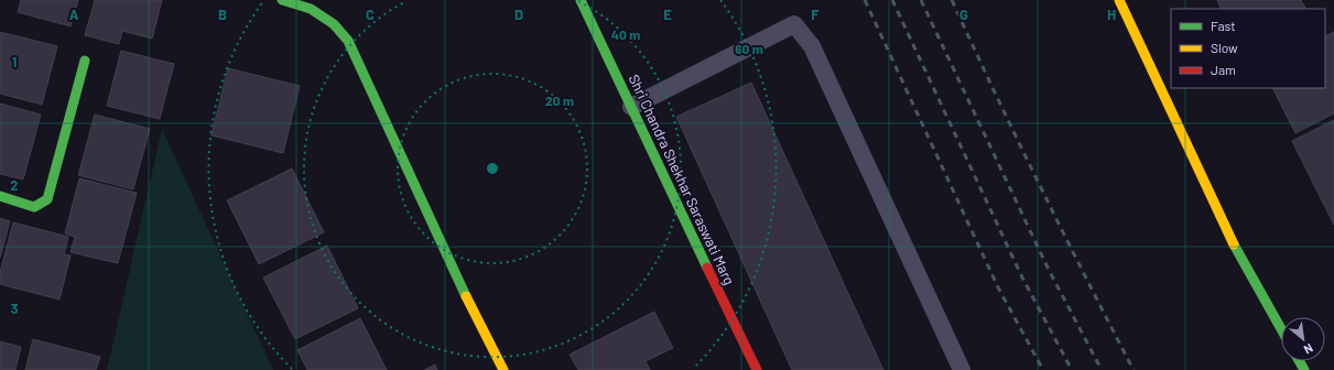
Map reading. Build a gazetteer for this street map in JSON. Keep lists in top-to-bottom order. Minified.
{"streets":{"street":["Shri Chandra Shekhar Saraswati Marg"]},"legend":["Fast","Slow","Jam"],"north":"bottom right","grid":{"columns":["A","B","C","D","E","F","G","H"],"rows":["1","2","3"]},"rings":["40 m","60 m","20 m"]}
